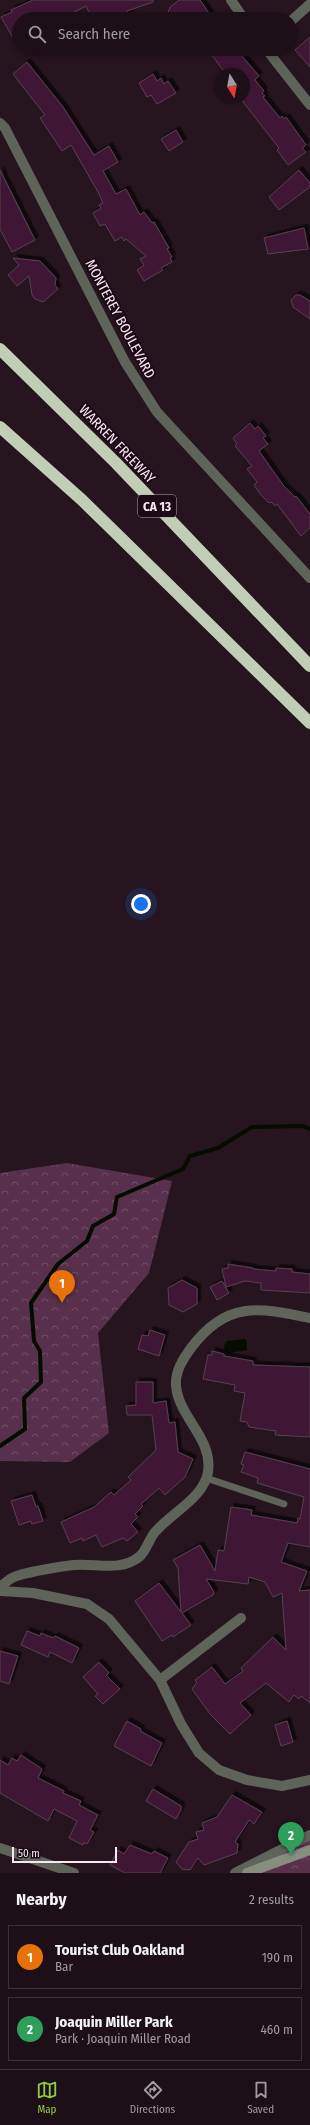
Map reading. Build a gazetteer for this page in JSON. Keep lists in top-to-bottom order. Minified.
{"streets":{"highway":["WARREN FREEWAY","CA 13"],"street":["MONTEREY BOULEVARD"]},"scale_bar":"50 m","north":"bottom","page":{"search":"Search here","pins":["1","2"],"scale":"50 m","heading":["Nearby","2 results"],"list":[{"mark":"1","name":"Tourist Club Oakland","note":"Bar","value":"190 m"},{"mark":"2","name":"Joaquin Miller Park","note":"Park · Joaquin Miller Road","value":"460 m"}],"nav":["Map","Directions","Saved"]}}
